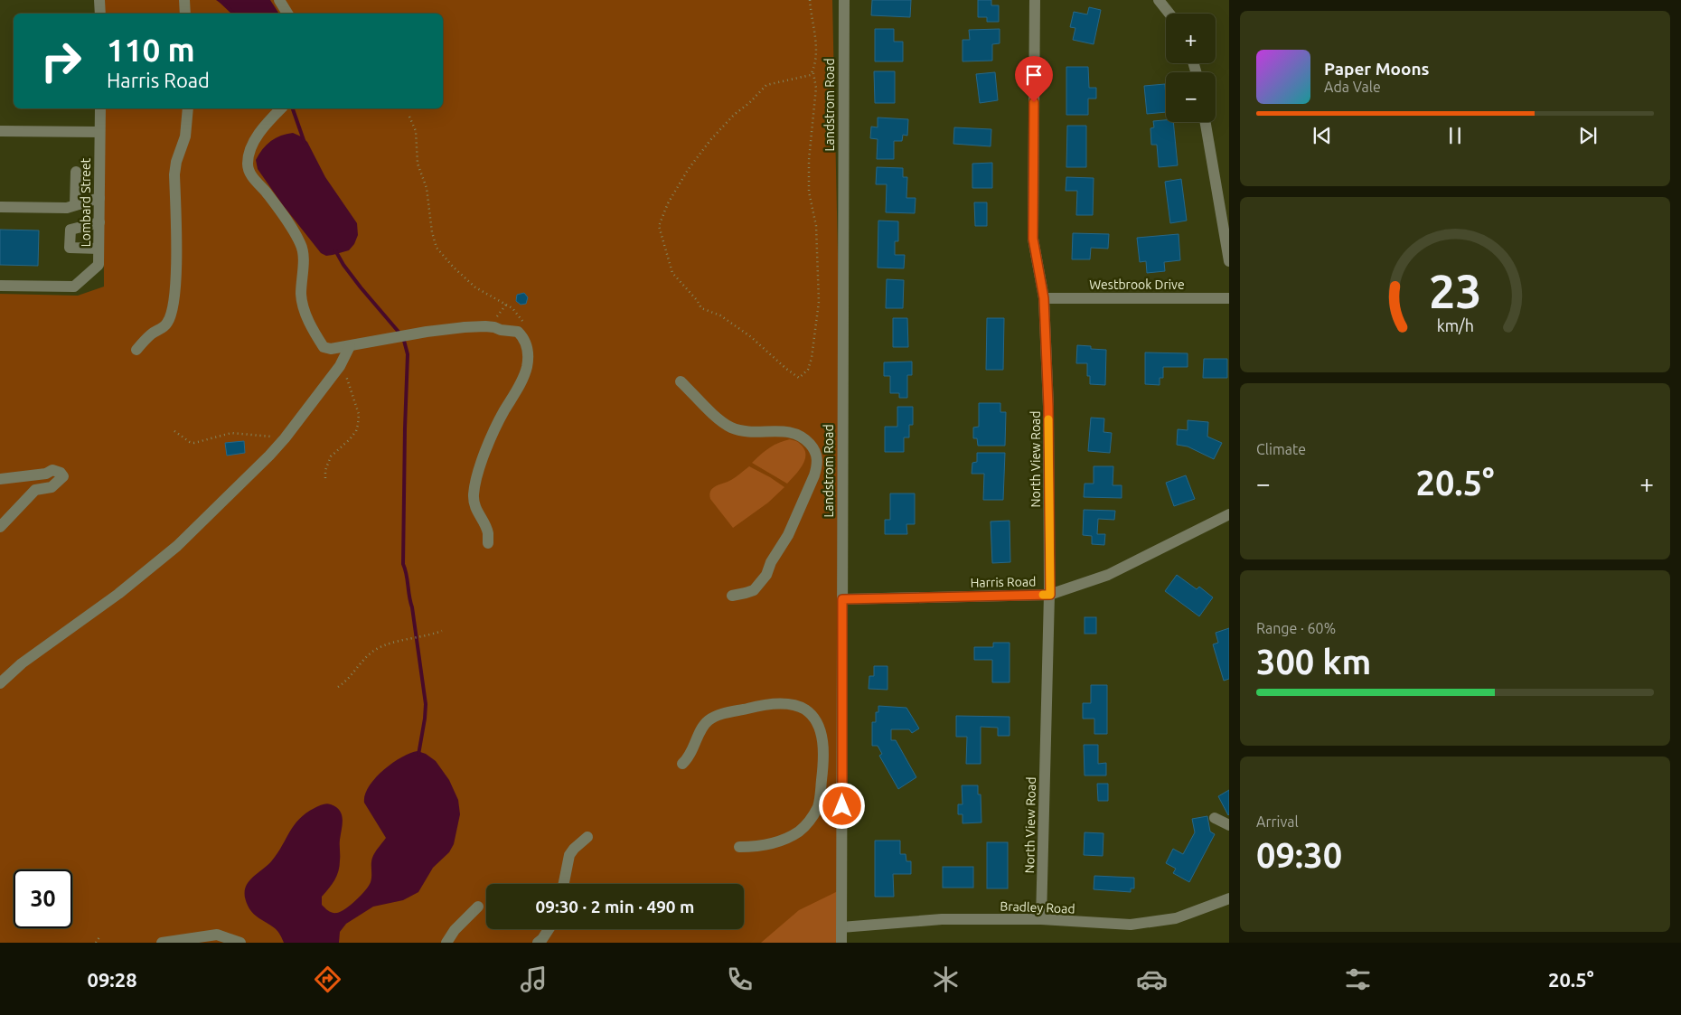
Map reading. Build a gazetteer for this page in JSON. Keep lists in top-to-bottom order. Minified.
{"streets":{"street":["Landstrom Road","Lombard Street","Westbrook Drive","North View Road","Harris Road","Bradley Road"]},"crossings":[["Landstrom Road","Harris Road"],["Landstrom Road","Bradley Road"],["Westbrook Drive","North View Road"],["North View Road","Harris Road"],["North View Road","Bradley Road"]],"page":{"map_buttons":["+","−"],"turn":["110 m","Harris Road"],"song":["Paper Moons","Ada Vale"],"tile":["Climate",["Range · 60%","300 km"],["Arrival","09:30"]],"heat":["−","20.5°","+"],"limit":"30","trip":"09:30 · 2 min · 490 m","tabs":["09:28","20.5°"],"gauge":["23","km/h"]}}
